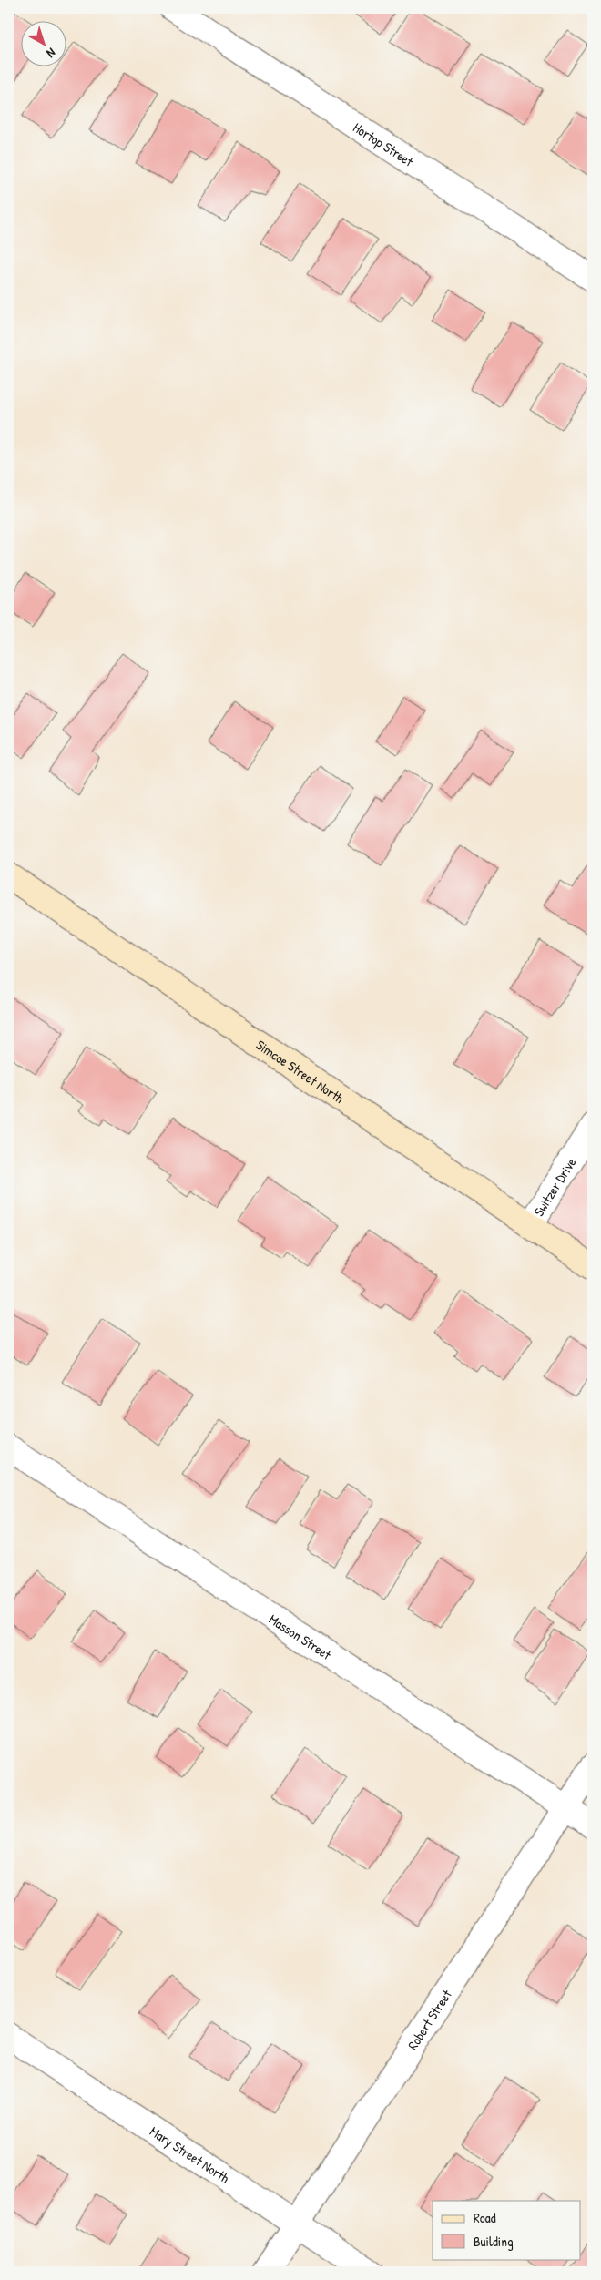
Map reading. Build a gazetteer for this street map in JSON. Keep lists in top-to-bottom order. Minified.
{"streets":{"main road":["Simcoe Street North"],"street":["Hortop Street","Switzer Drive","Masson Street","Robert Street","Mary Street North"]},"crossings":[["Simcoe Street North","Switzer Drive"],["Masson Street","Robert Street"],["Robert Street","Mary Street North"]],"legend":["Road","Building"],"north":"bottom right"}
